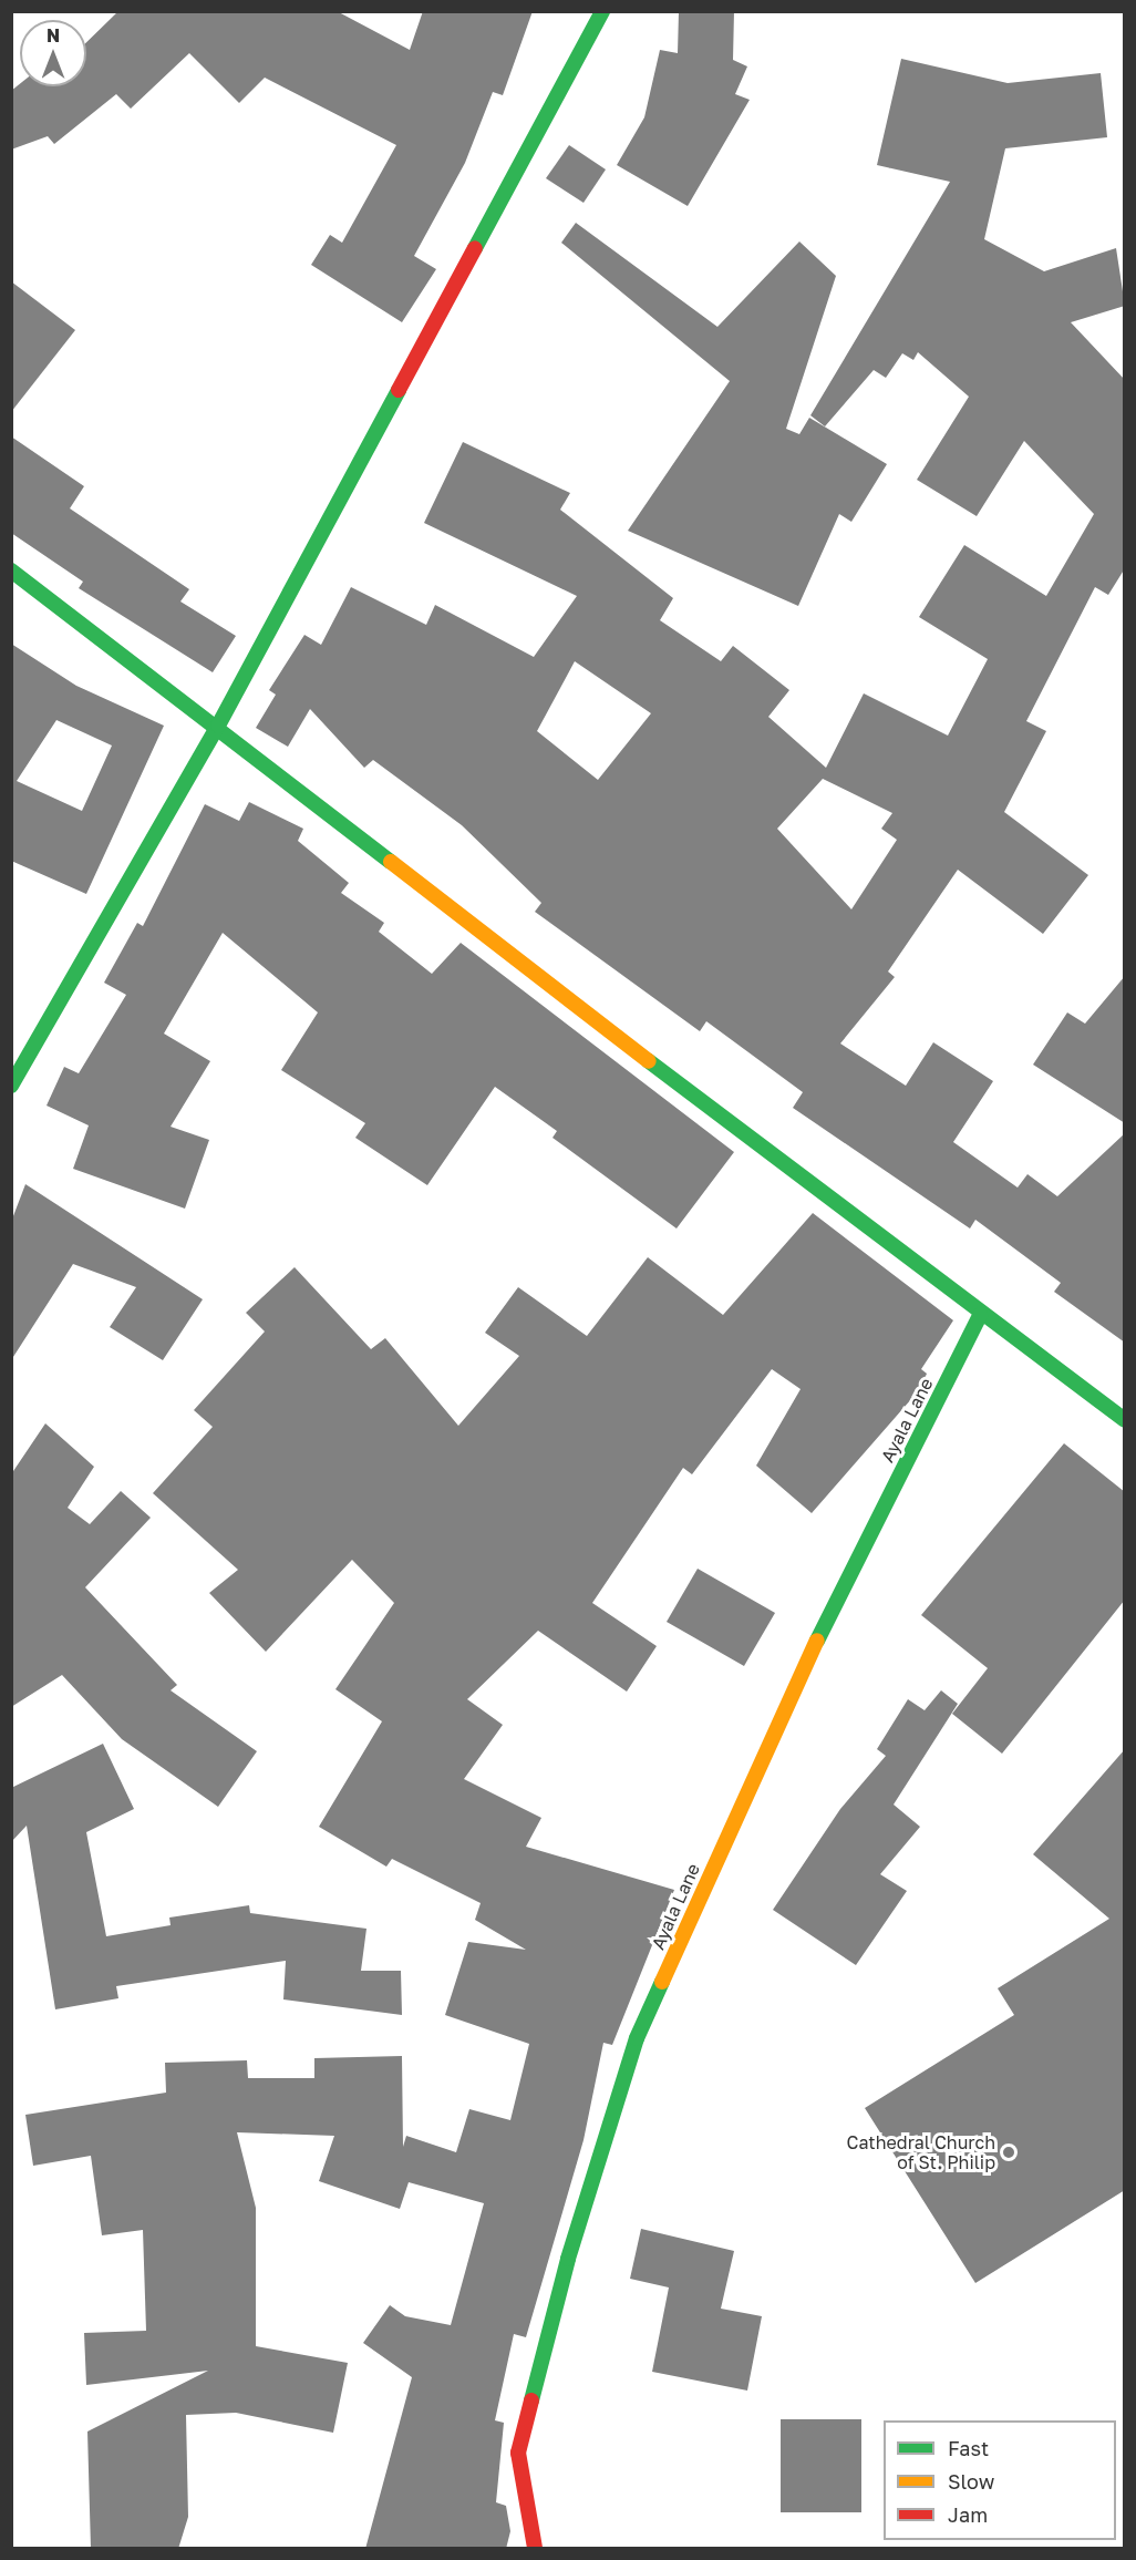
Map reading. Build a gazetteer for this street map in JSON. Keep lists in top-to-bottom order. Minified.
{"streets":{"street":["Ayala Lane"]},"places":["Cathedral Church of St. Philip"],"legend":["Fast","Slow","Jam"],"north":"top"}
